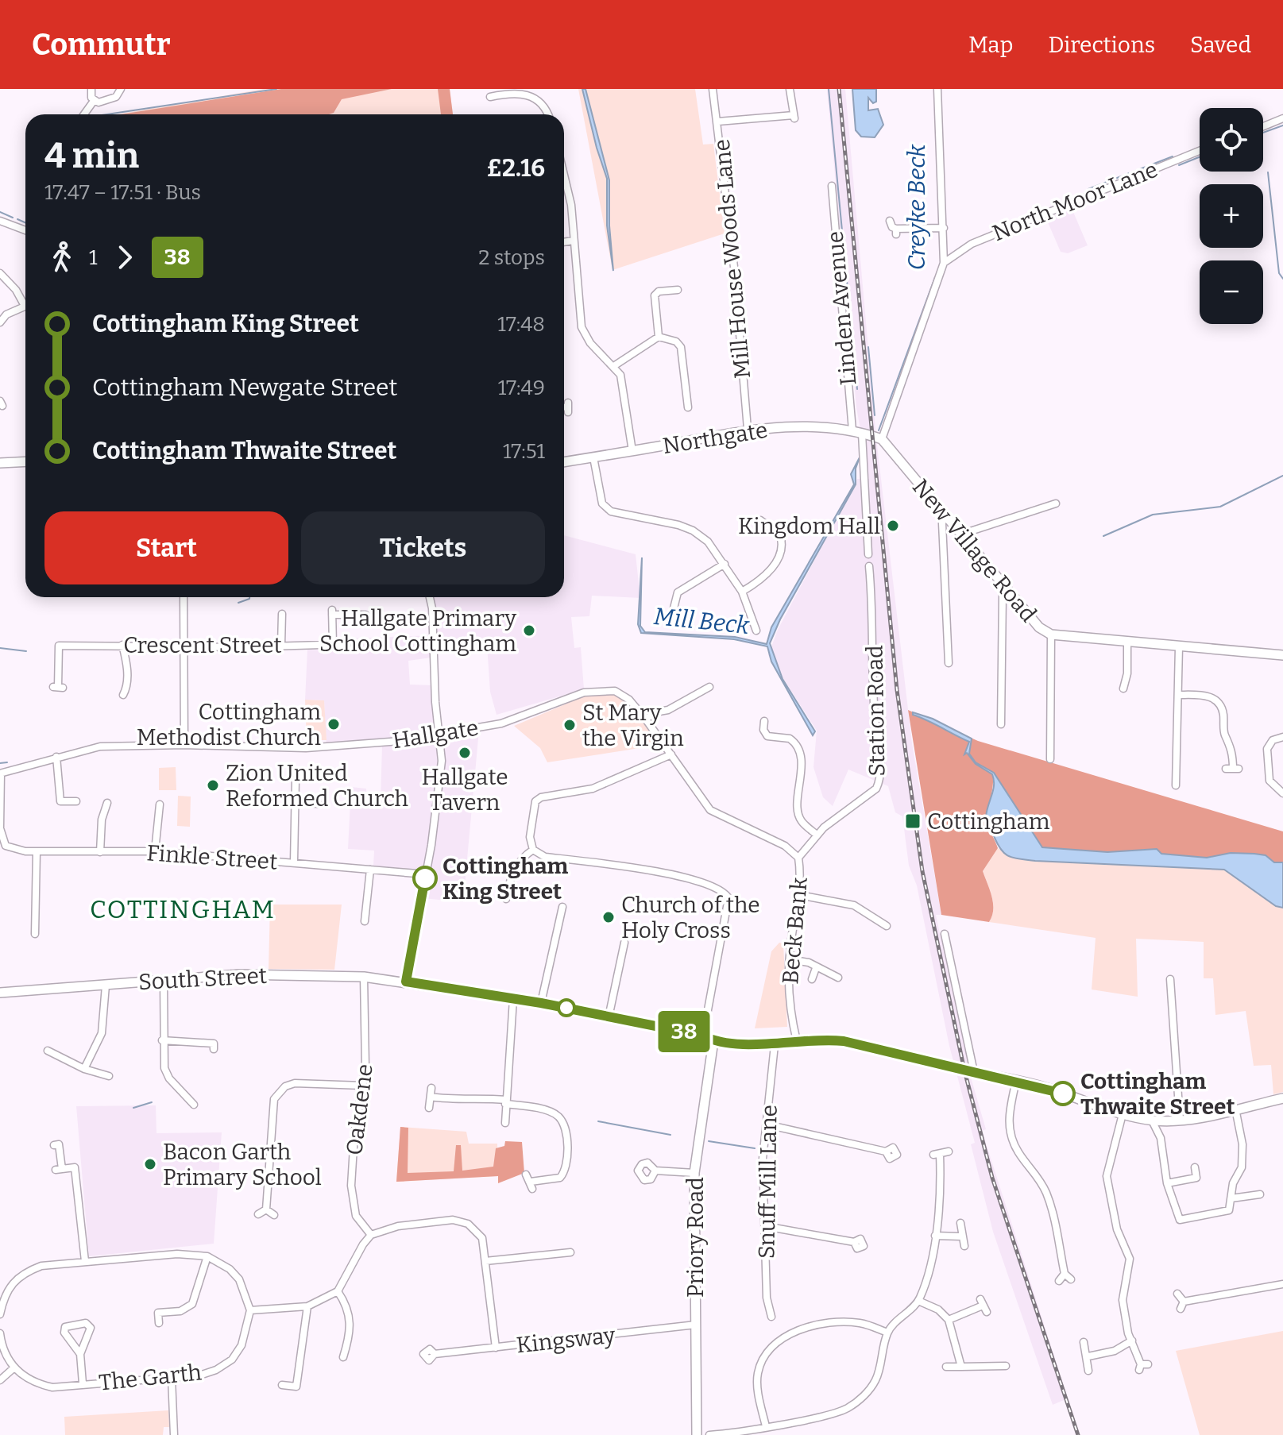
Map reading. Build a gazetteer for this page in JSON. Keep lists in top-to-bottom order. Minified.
{"streets":{"main road":["Northgate","New Village Road","South Street","Priory Road"],"street":["North Moor Lane","Mill House Woods Lane","Linden Avenue","Crescent Street","Station Road","Hallgate","Finkle Street","Beck Bank","Oakdene","Snuff Mill Lane","Kingsway","The Garth"]},"crossings":[["Mill House Woods Lane","Northgate"],["Linden Avenue","Northgate"],["Northgate","New Village Road"],["Station Road","Hallgate"],["Station Road","Beck Bank"],["Hallgate","Beck Bank"],["South Street","Oakdene"],["South Street","Priory Road"],["Priory Road","Kingsway"]],"districts":["COTTINGHAM"],"water":["Creyke Beck","Mill Beck"],"places":{"other":["Kingdom Hall","Hallgate Primary School Cottingham","Cottingham Methodist Church","St Mary the Virgin","Hallgate Tavern","Zion United Reformed Church","Cottingham King Street","Church of the Holy Cross","Cottingham Thwaite Street","Bacon Garth Primary School"],"transit":["Cottingham"]},"lines":["bus line 38"],"page":{"header":"Commutr","nav":["Map","Directions","Saved"],"on_map":"38","map_buttons":["+","−"],"heading":["4 min","17:47 – 17:51 · Bus","£2.16"],"legs":["1","38","2 stops"],"list":[{"name":"Cottingham King Street","value":"17:48"},{"name":"Cottingham Newgate Street","value":"17:49"},{"name":"Cottingham Thwaite Street","value":"17:51"}],"buttons":["Start","Tickets"]}}
